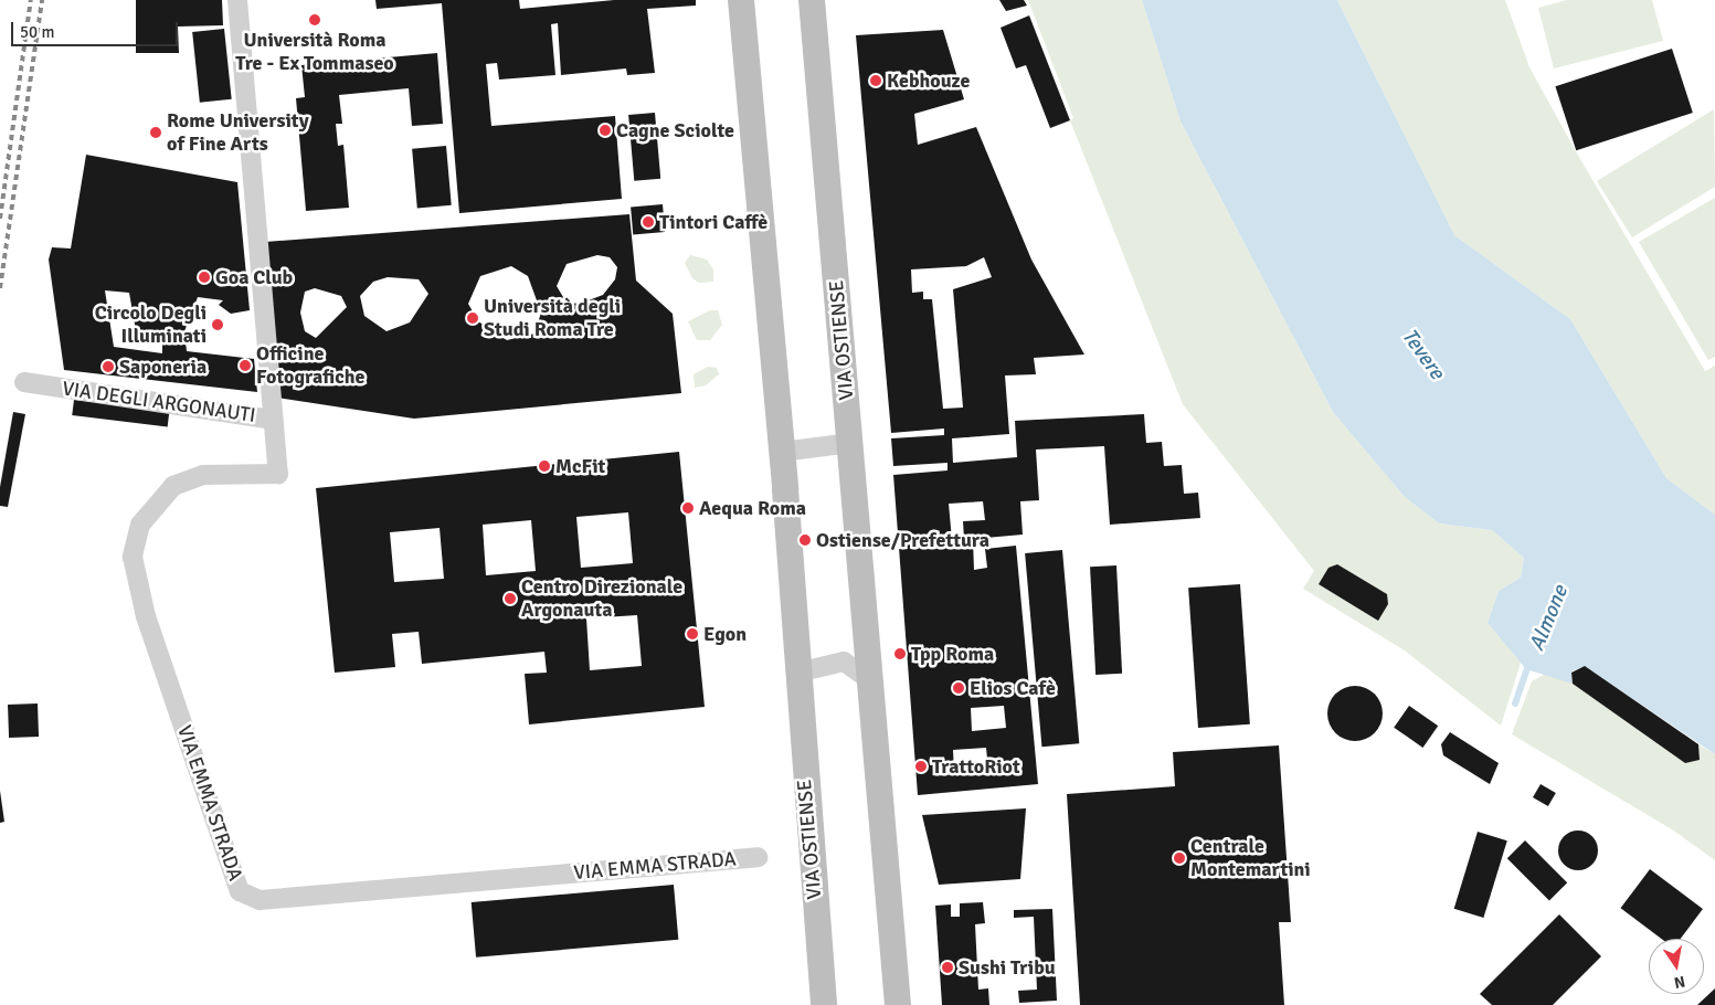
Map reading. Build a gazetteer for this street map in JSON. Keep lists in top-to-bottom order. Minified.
{"streets":{"main road":["VIA OSTIENSE"],"street":["VIA DEGLI ARGONAUTI","VIA EMMA STRADA"]},"crossings":[["VIA DEGLI ARGONAUTI","VIA EMMA STRADA"]],"water":["Tevere","Almone"],"places":["Università Roma Tre - Ex Tommaseo","Kebhouze","Cagne Sciolte","Rome University of Fine Arts","Tintori Caffè","Goa Club","Università degli Studi Roma Tre","Circolo Degli Illuminati","Officine Fotografiche","Saponeria","McFit","Aequa Roma","Ostiense/Prefettura","Centro Direzionale Argonauta","Egon","Tpp Roma","Elios Cafè","TrattoRiot","Centrale Montemartini","Sushi Tribu"],"scale_bar":"50 m","north":"bottom"}
